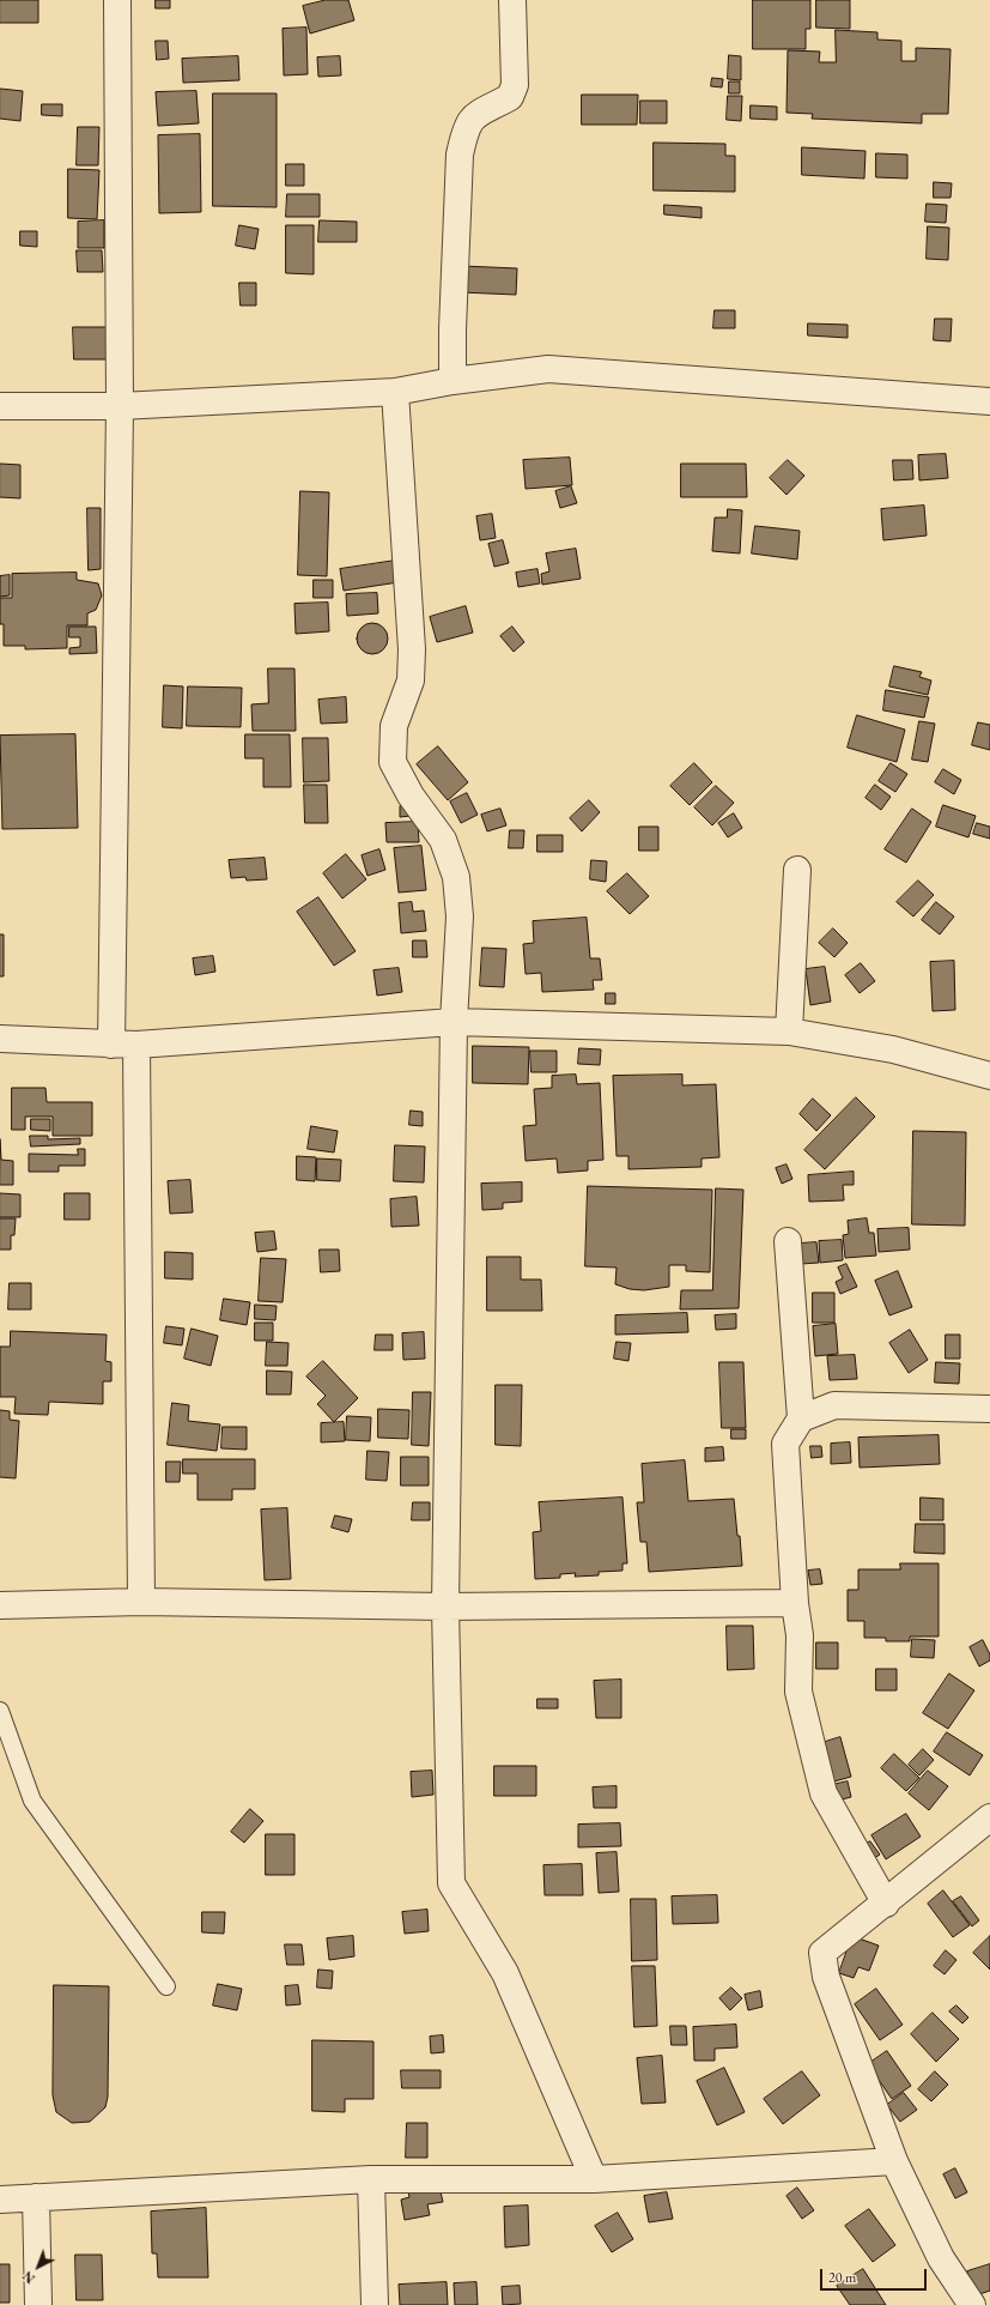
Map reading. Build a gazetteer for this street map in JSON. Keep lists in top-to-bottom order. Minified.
{"scale_bar":"20 m","north":"bottom left"}
